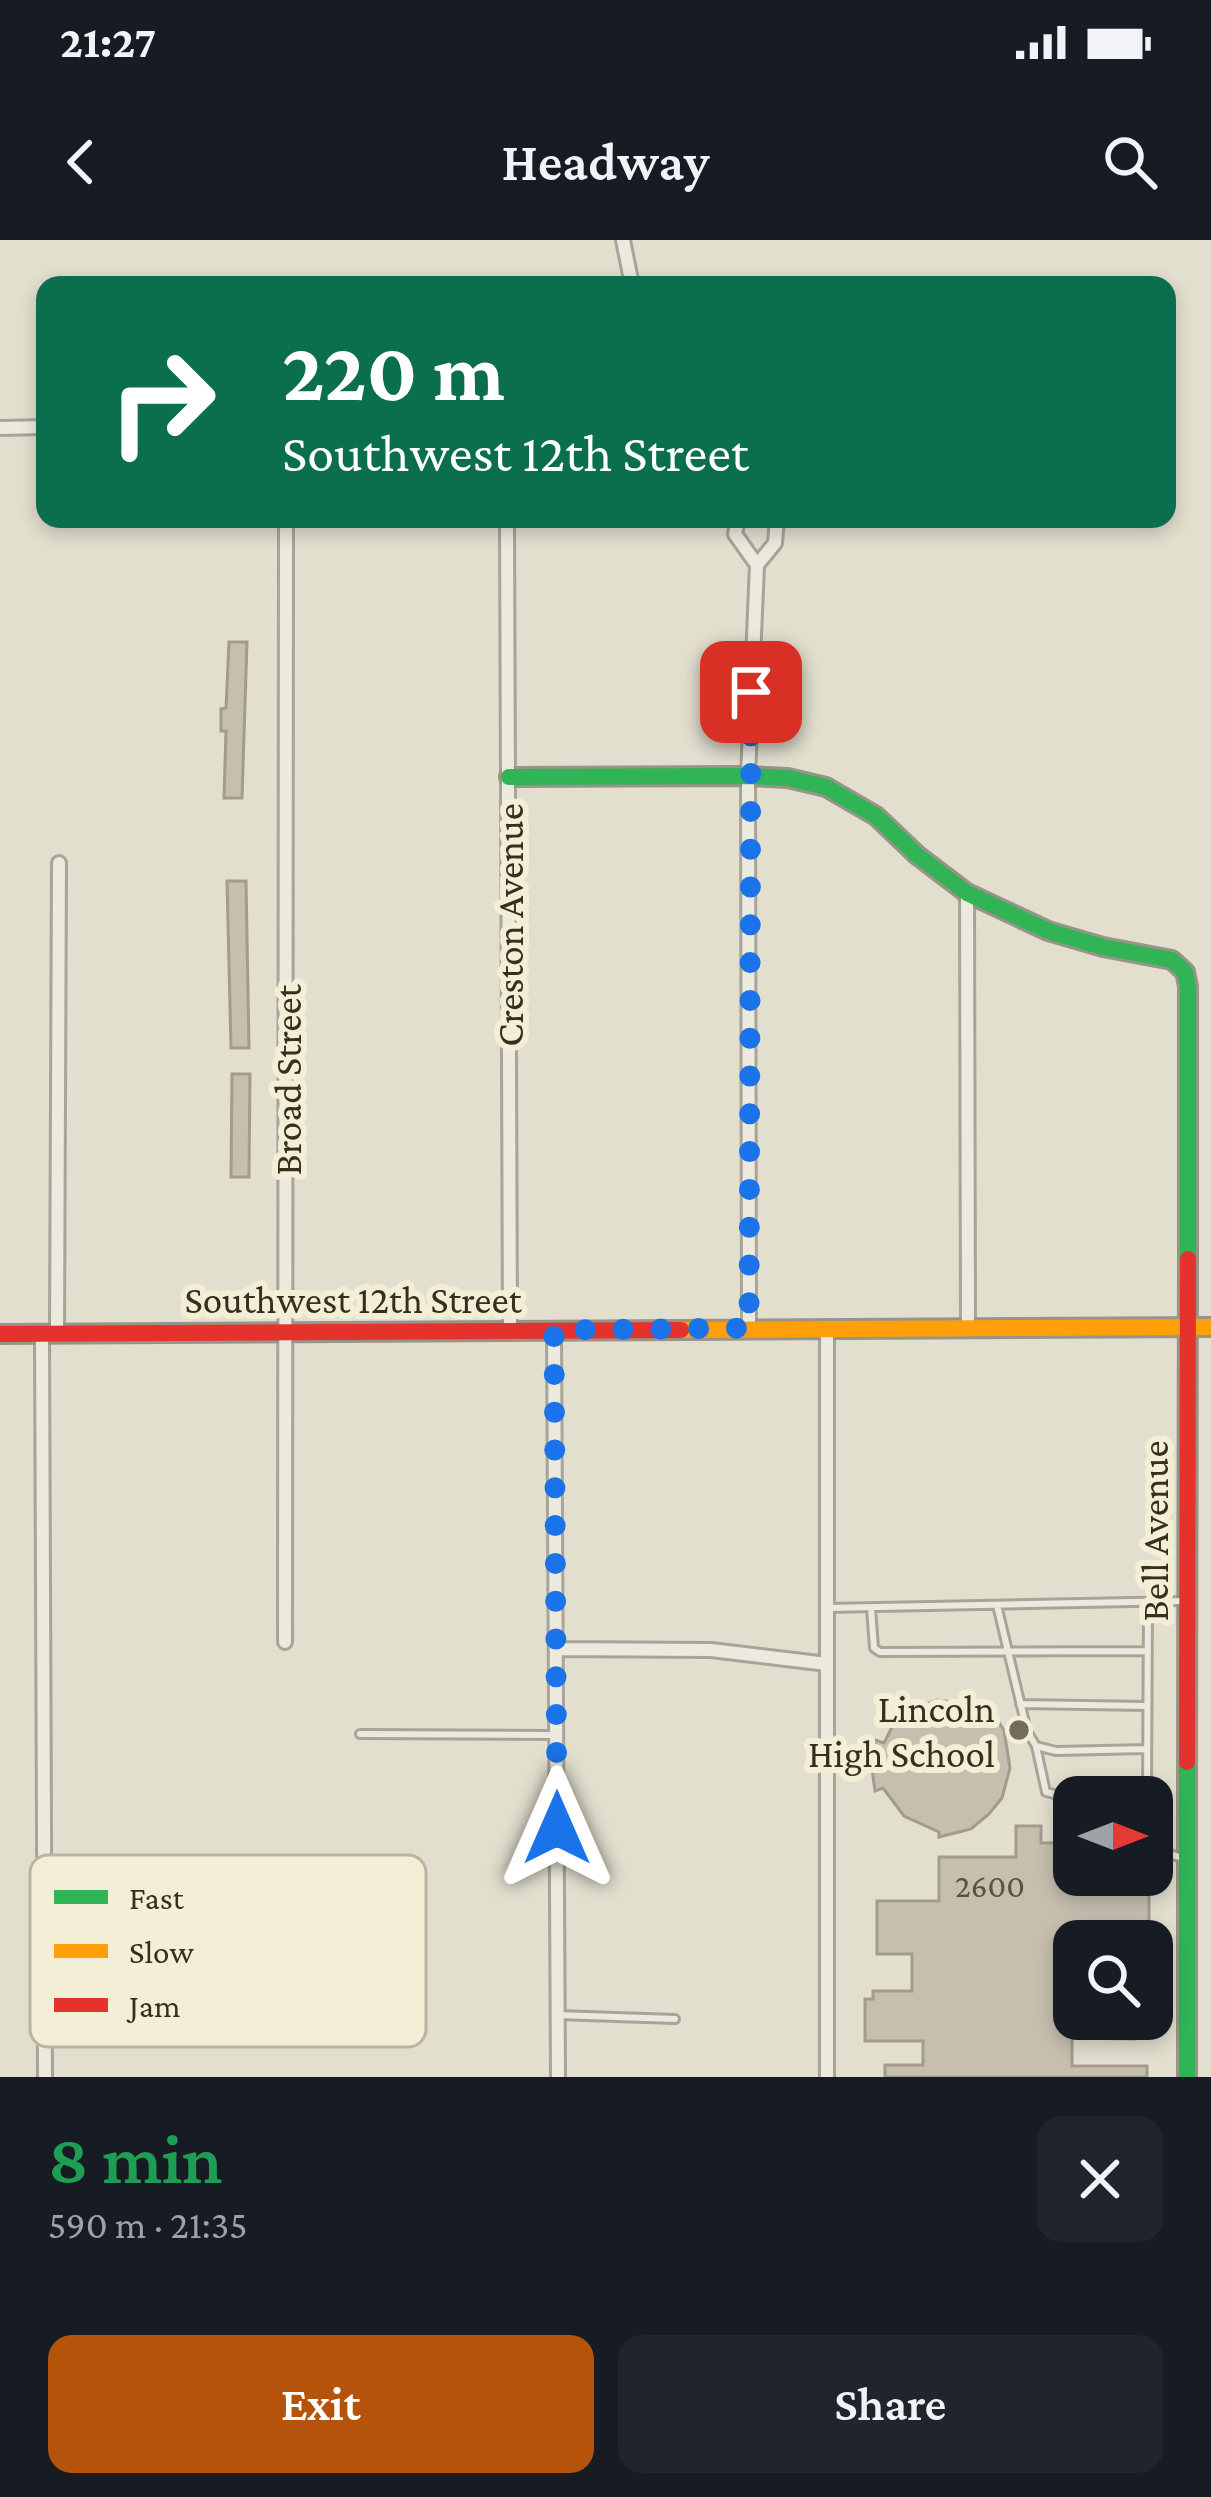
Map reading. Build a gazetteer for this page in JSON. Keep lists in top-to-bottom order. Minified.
{"streets":{"street":["Creston Avenue","Broad Street","Southwest 12th Street","Bell Avenue"]},"crossings":[["Creston Avenue","Southwest 12th Street"],["Broad Street","Southwest 12th Street"],["Southwest 12th Street","Bell Avenue"]],"places":["Lincoln High School"],"house_numbers":["2600"],"legend":["Fast","Slow","Jam"],"north":"right","page":{"status":"21:27","header":"Headway","turn":["220 m","Southwest 12th Street"],"heading":["8 min","590 m · 21:35"],"buttons":["Exit","Share"]}}
